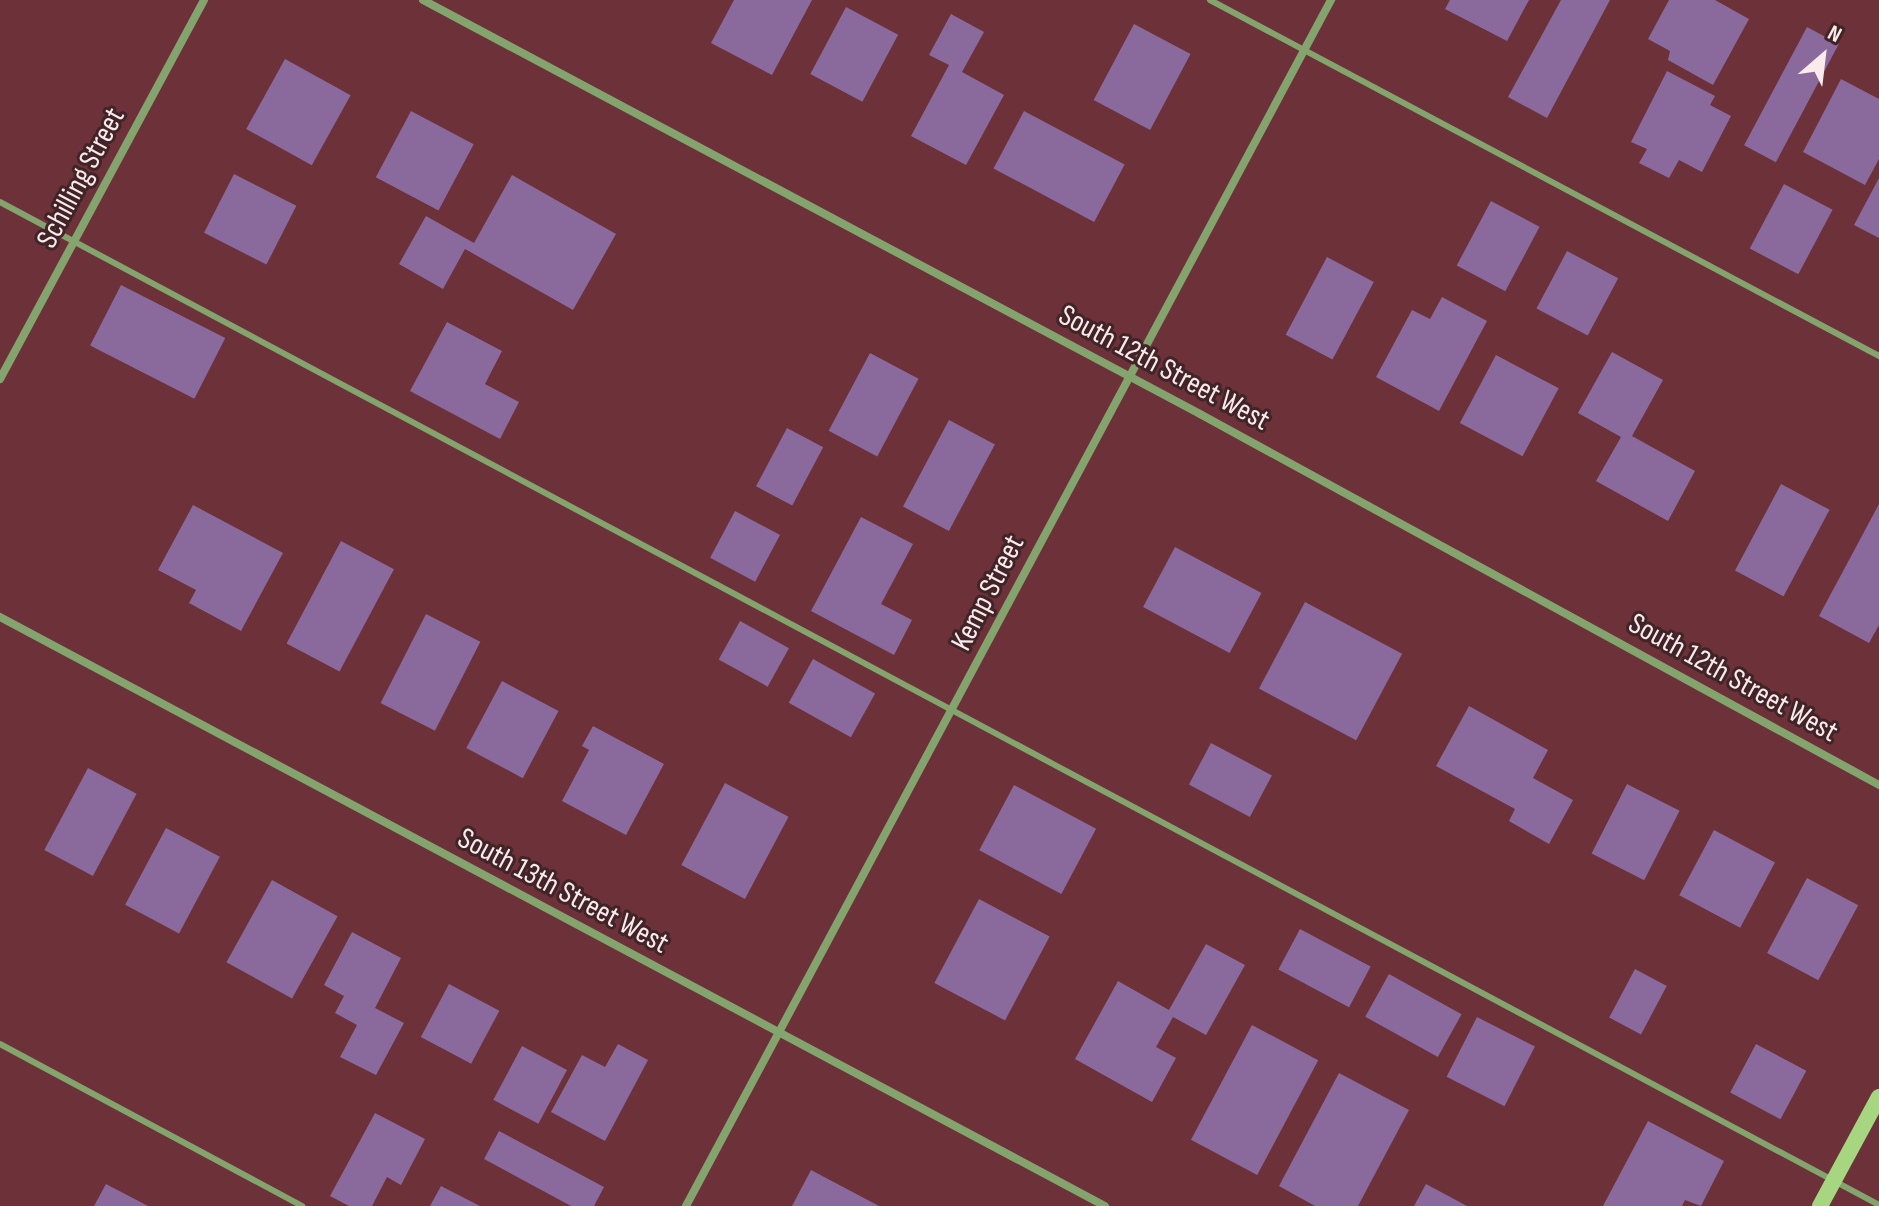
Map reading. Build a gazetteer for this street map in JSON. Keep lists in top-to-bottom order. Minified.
{"streets":{"street":["Schilling Street","South 12th Street West","Kemp Street","South 13th Street West"]},"crossings":[["South 12th Street West","Kemp Street"],["Kemp Street","South 13th Street West"]],"north":"top right"}
